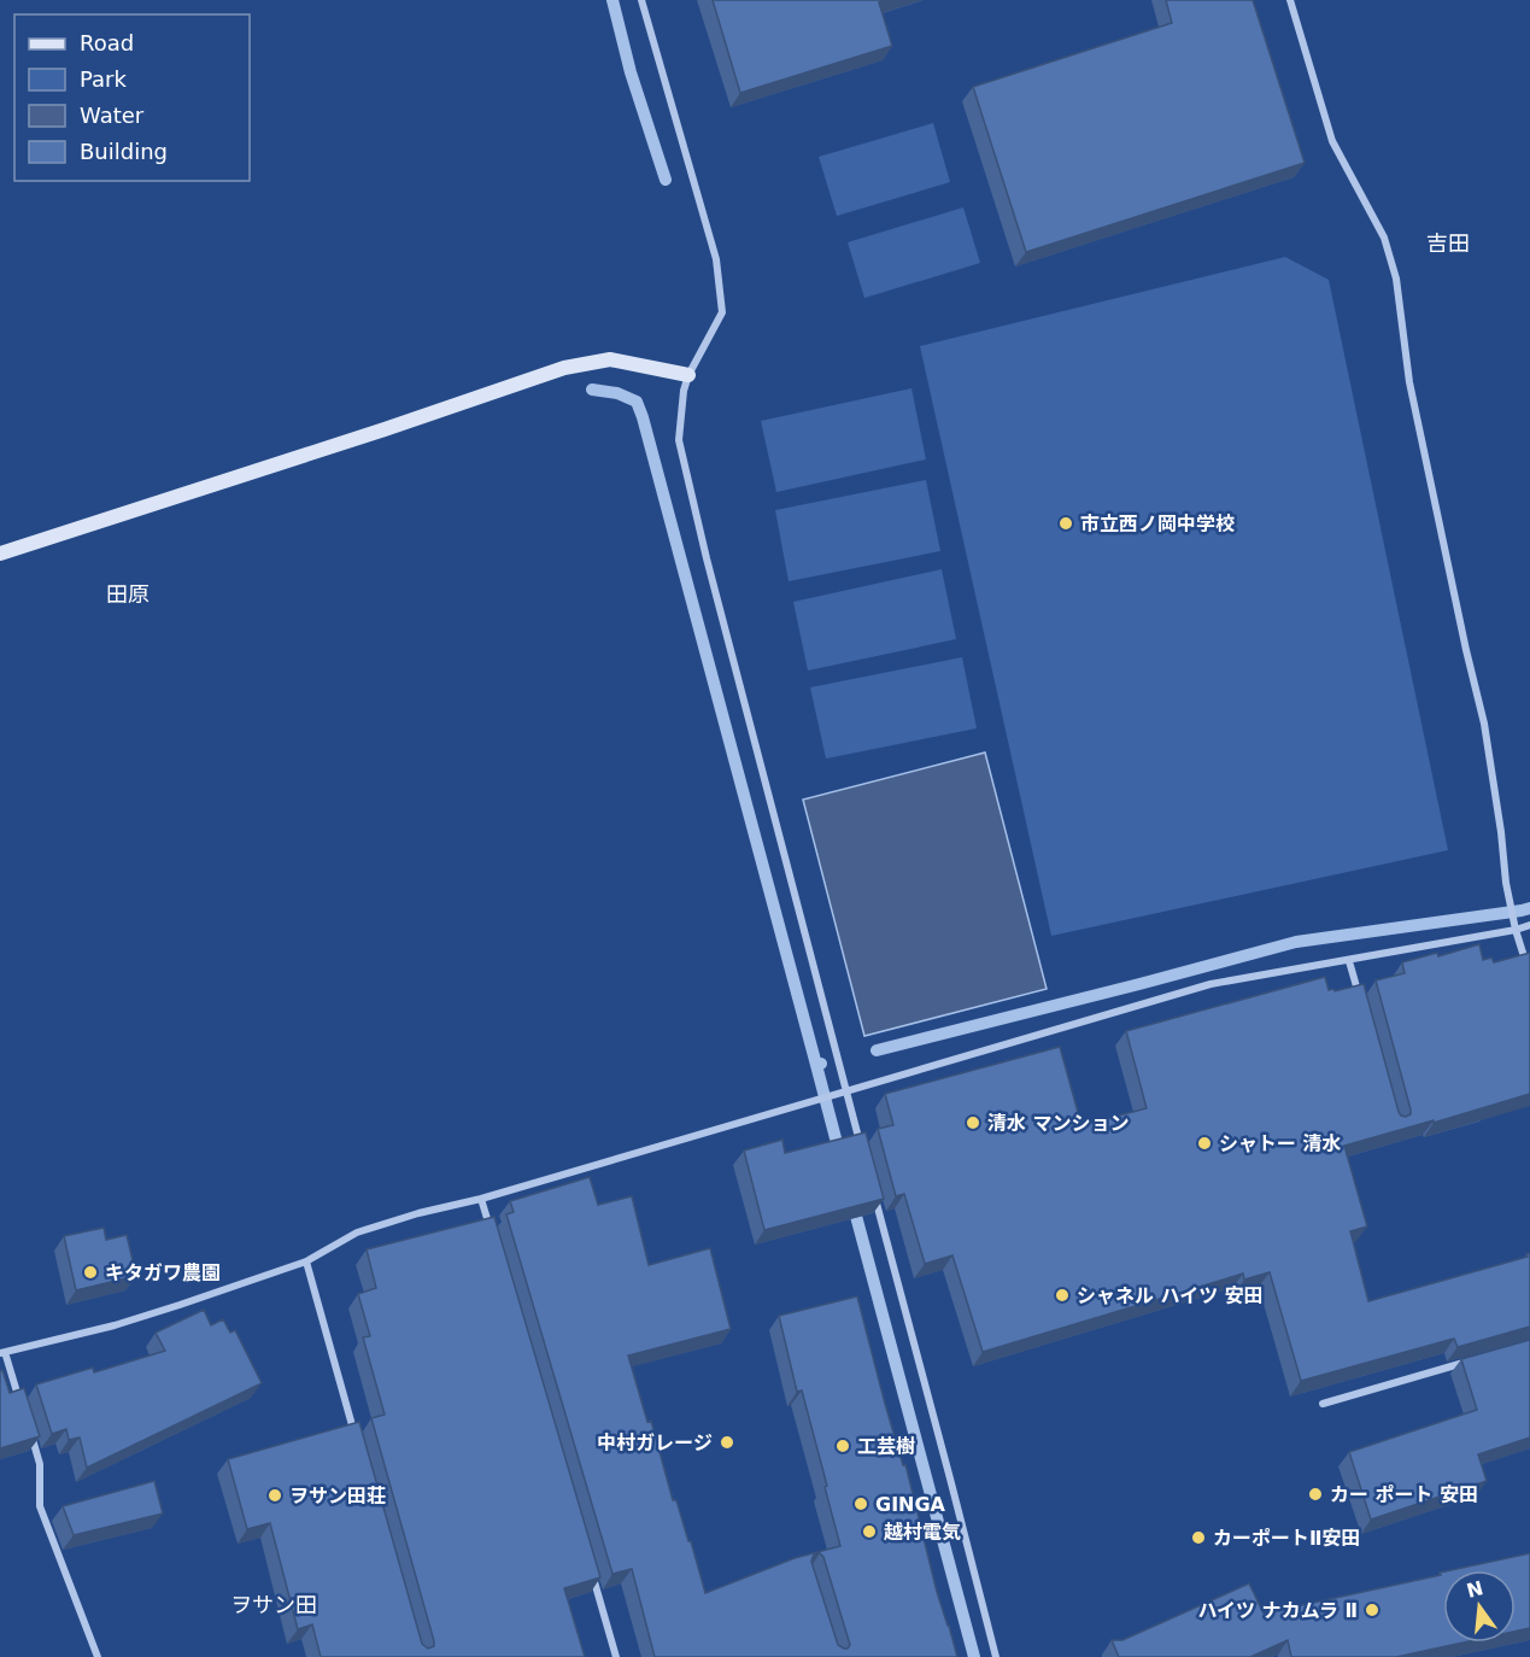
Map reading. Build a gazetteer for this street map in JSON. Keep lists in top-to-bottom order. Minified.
{"districts":["吉田","田原","ヲサン田"],"places":["市立西ノ岡中学校","清水 マンション","シャトー 清水","キタガワ農園","シャネル ハイツ 安田","中村ガレージ","工芸樹","カー ポート 安田","ヲサン田荘","GINGA","越村電気","カーポートⅡ安田","ハイツ ナカムラ Ⅱ"],"legend":["Road","Park","Water","Building"],"north":"top"}
